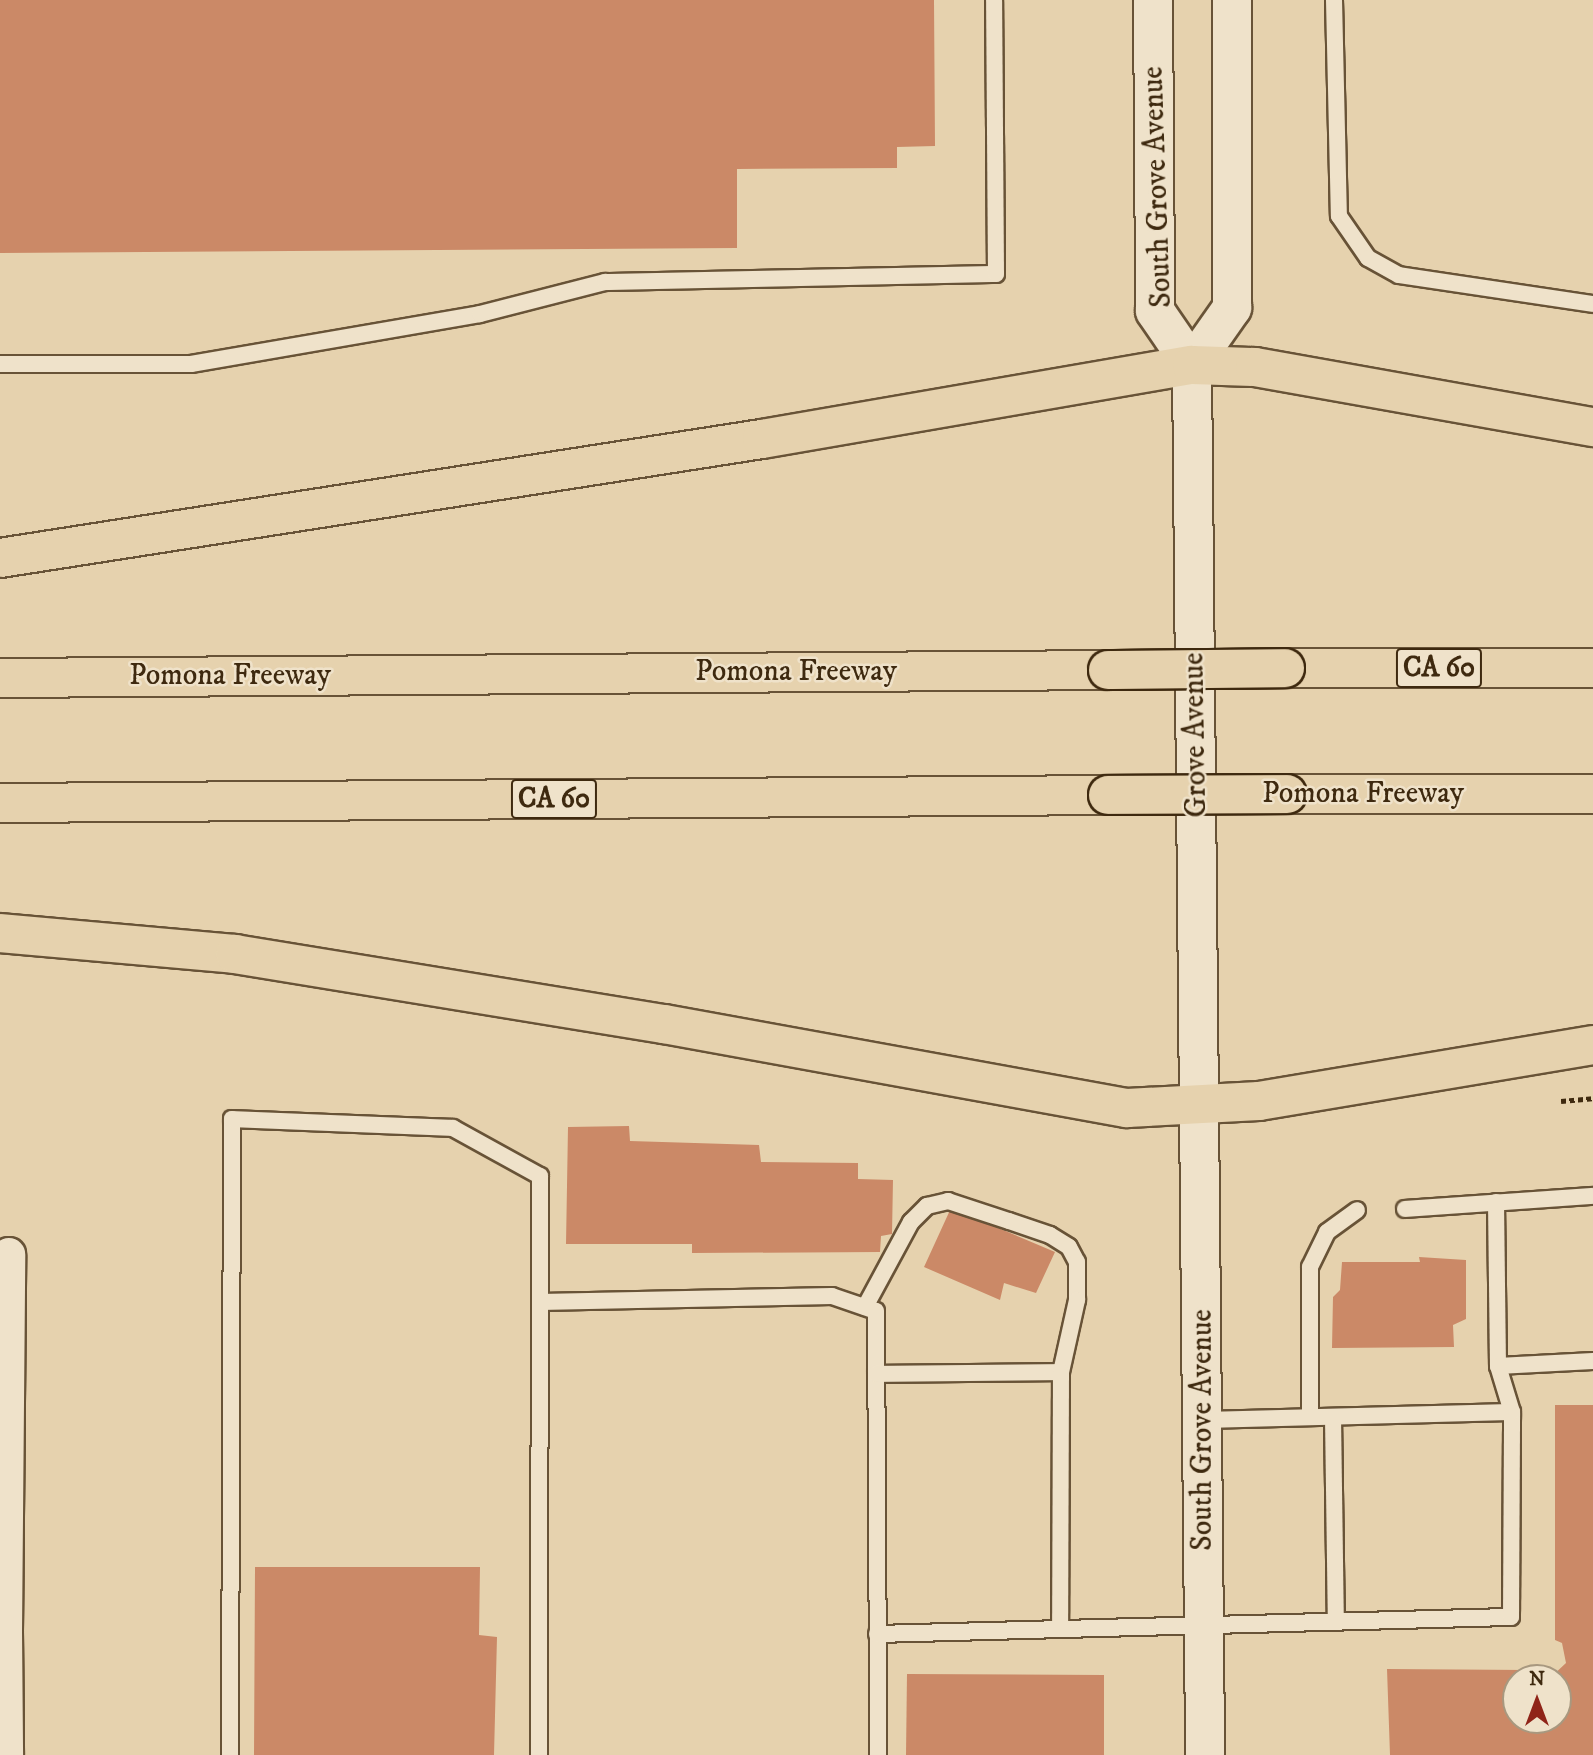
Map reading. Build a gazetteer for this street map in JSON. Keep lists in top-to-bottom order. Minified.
{"streets":{"highway":["CA 60","Pomona Freeway"],"main road":["South Grove Avenue","Grove Avenue"]},"crossings":[["South Grove Avenue","Grove Avenue"]],"north":"top"}
